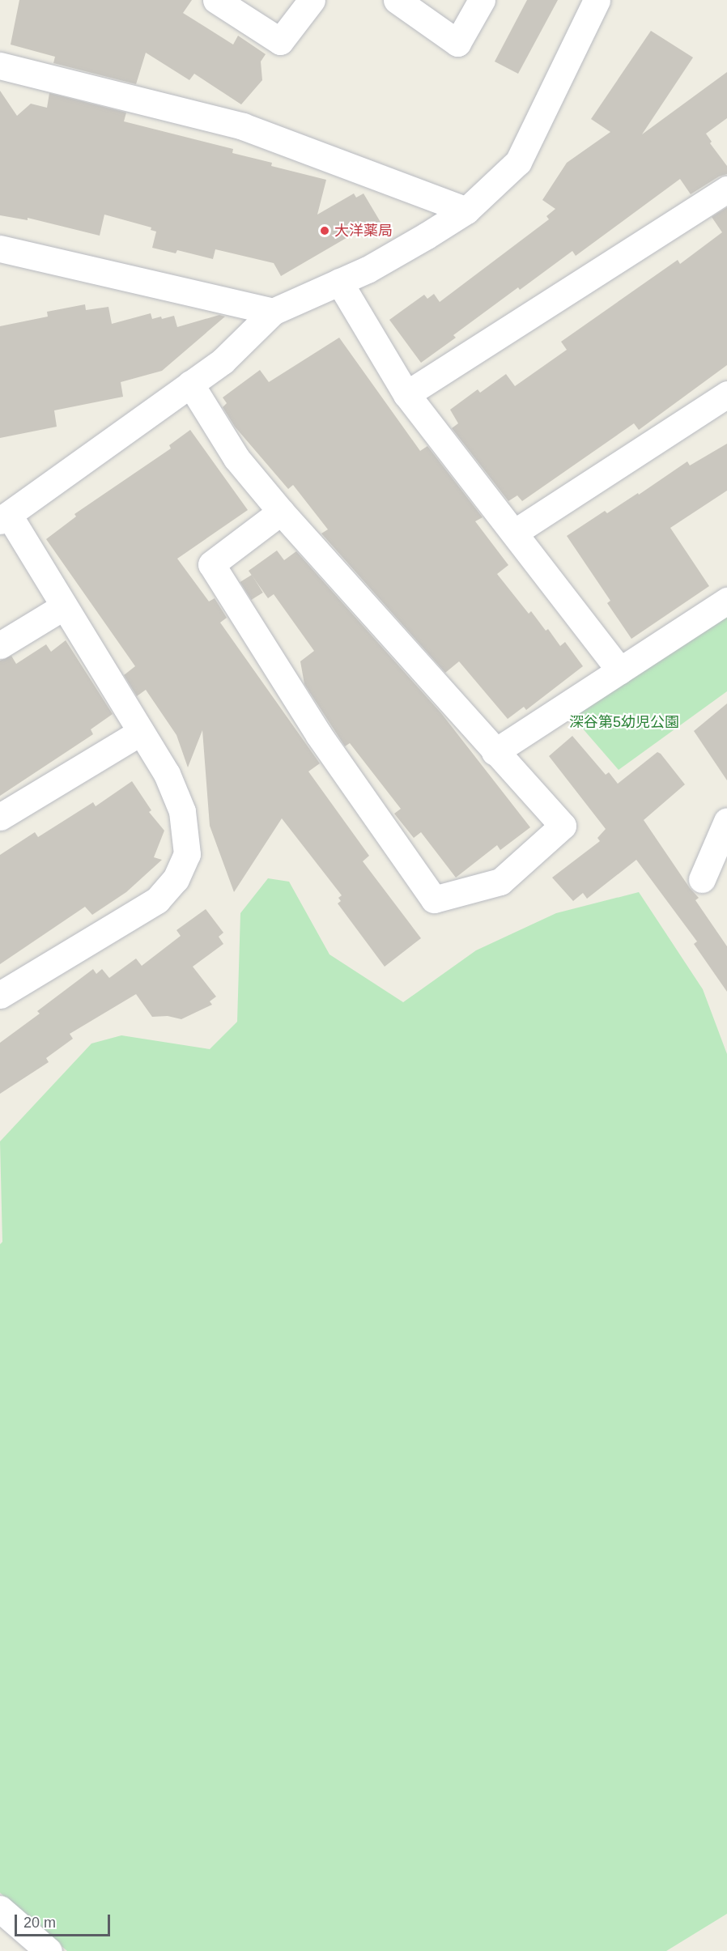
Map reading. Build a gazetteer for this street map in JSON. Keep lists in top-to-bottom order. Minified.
{"parks":["深谷第5幼児公園"],"places":["大洋薬局"],"scale_bar":"20 m"}
